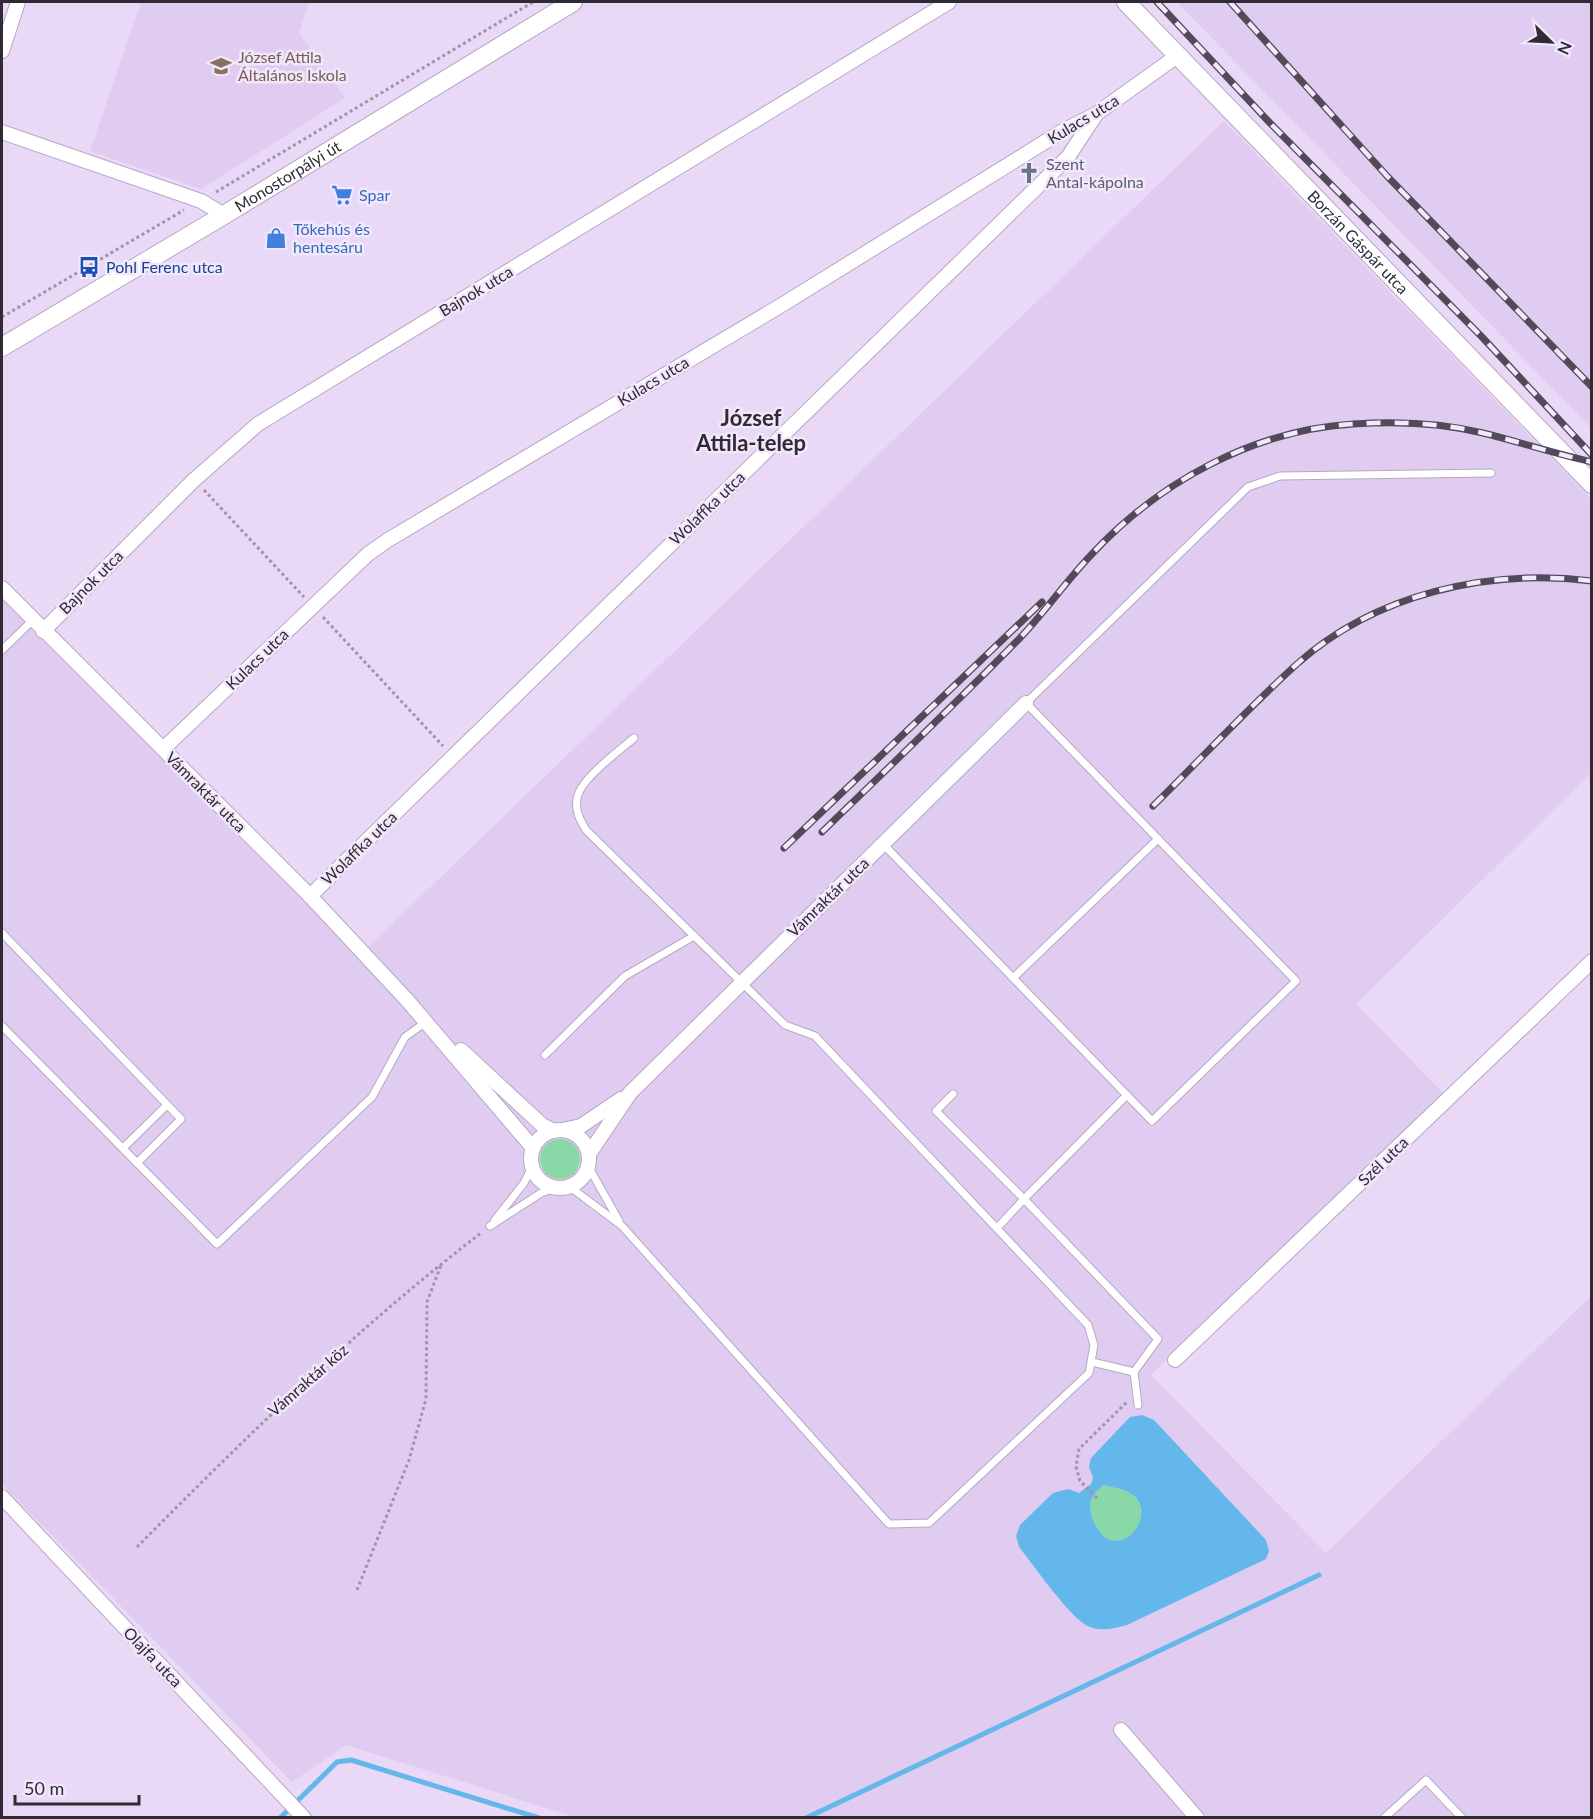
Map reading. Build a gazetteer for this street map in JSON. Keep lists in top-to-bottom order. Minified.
{"streets":{"street":["Kulacs utca","Monostorpályi út","Borzán Gáspár utca","Bajnok utca","Wolaffka utca","Vámraktár utca","Szél utca","Olajfa utca"],"path":["Vámraktár köz"]},"crossings":[["Kulacs utca","Borzán Gáspár utca"],["Kulacs utca","Wolaffka utca"],["Kulacs utca","Vámraktár utca"],["Bajnok utca","Vámraktár utca"],["Wolaffka utca","Vámraktár utca"]],"districts":["József Attila-telep"],"places":{"school or university":["József Attila Általános Iskola"],"church":["Szent Antal-kápolna"],"supermarket":["Spar"],"shop":["Tőkehús és hentesáru"],"bus stop":["Pohl Ferenc utca"]},"scale_bar":"50 m","north":"bottom right"}
